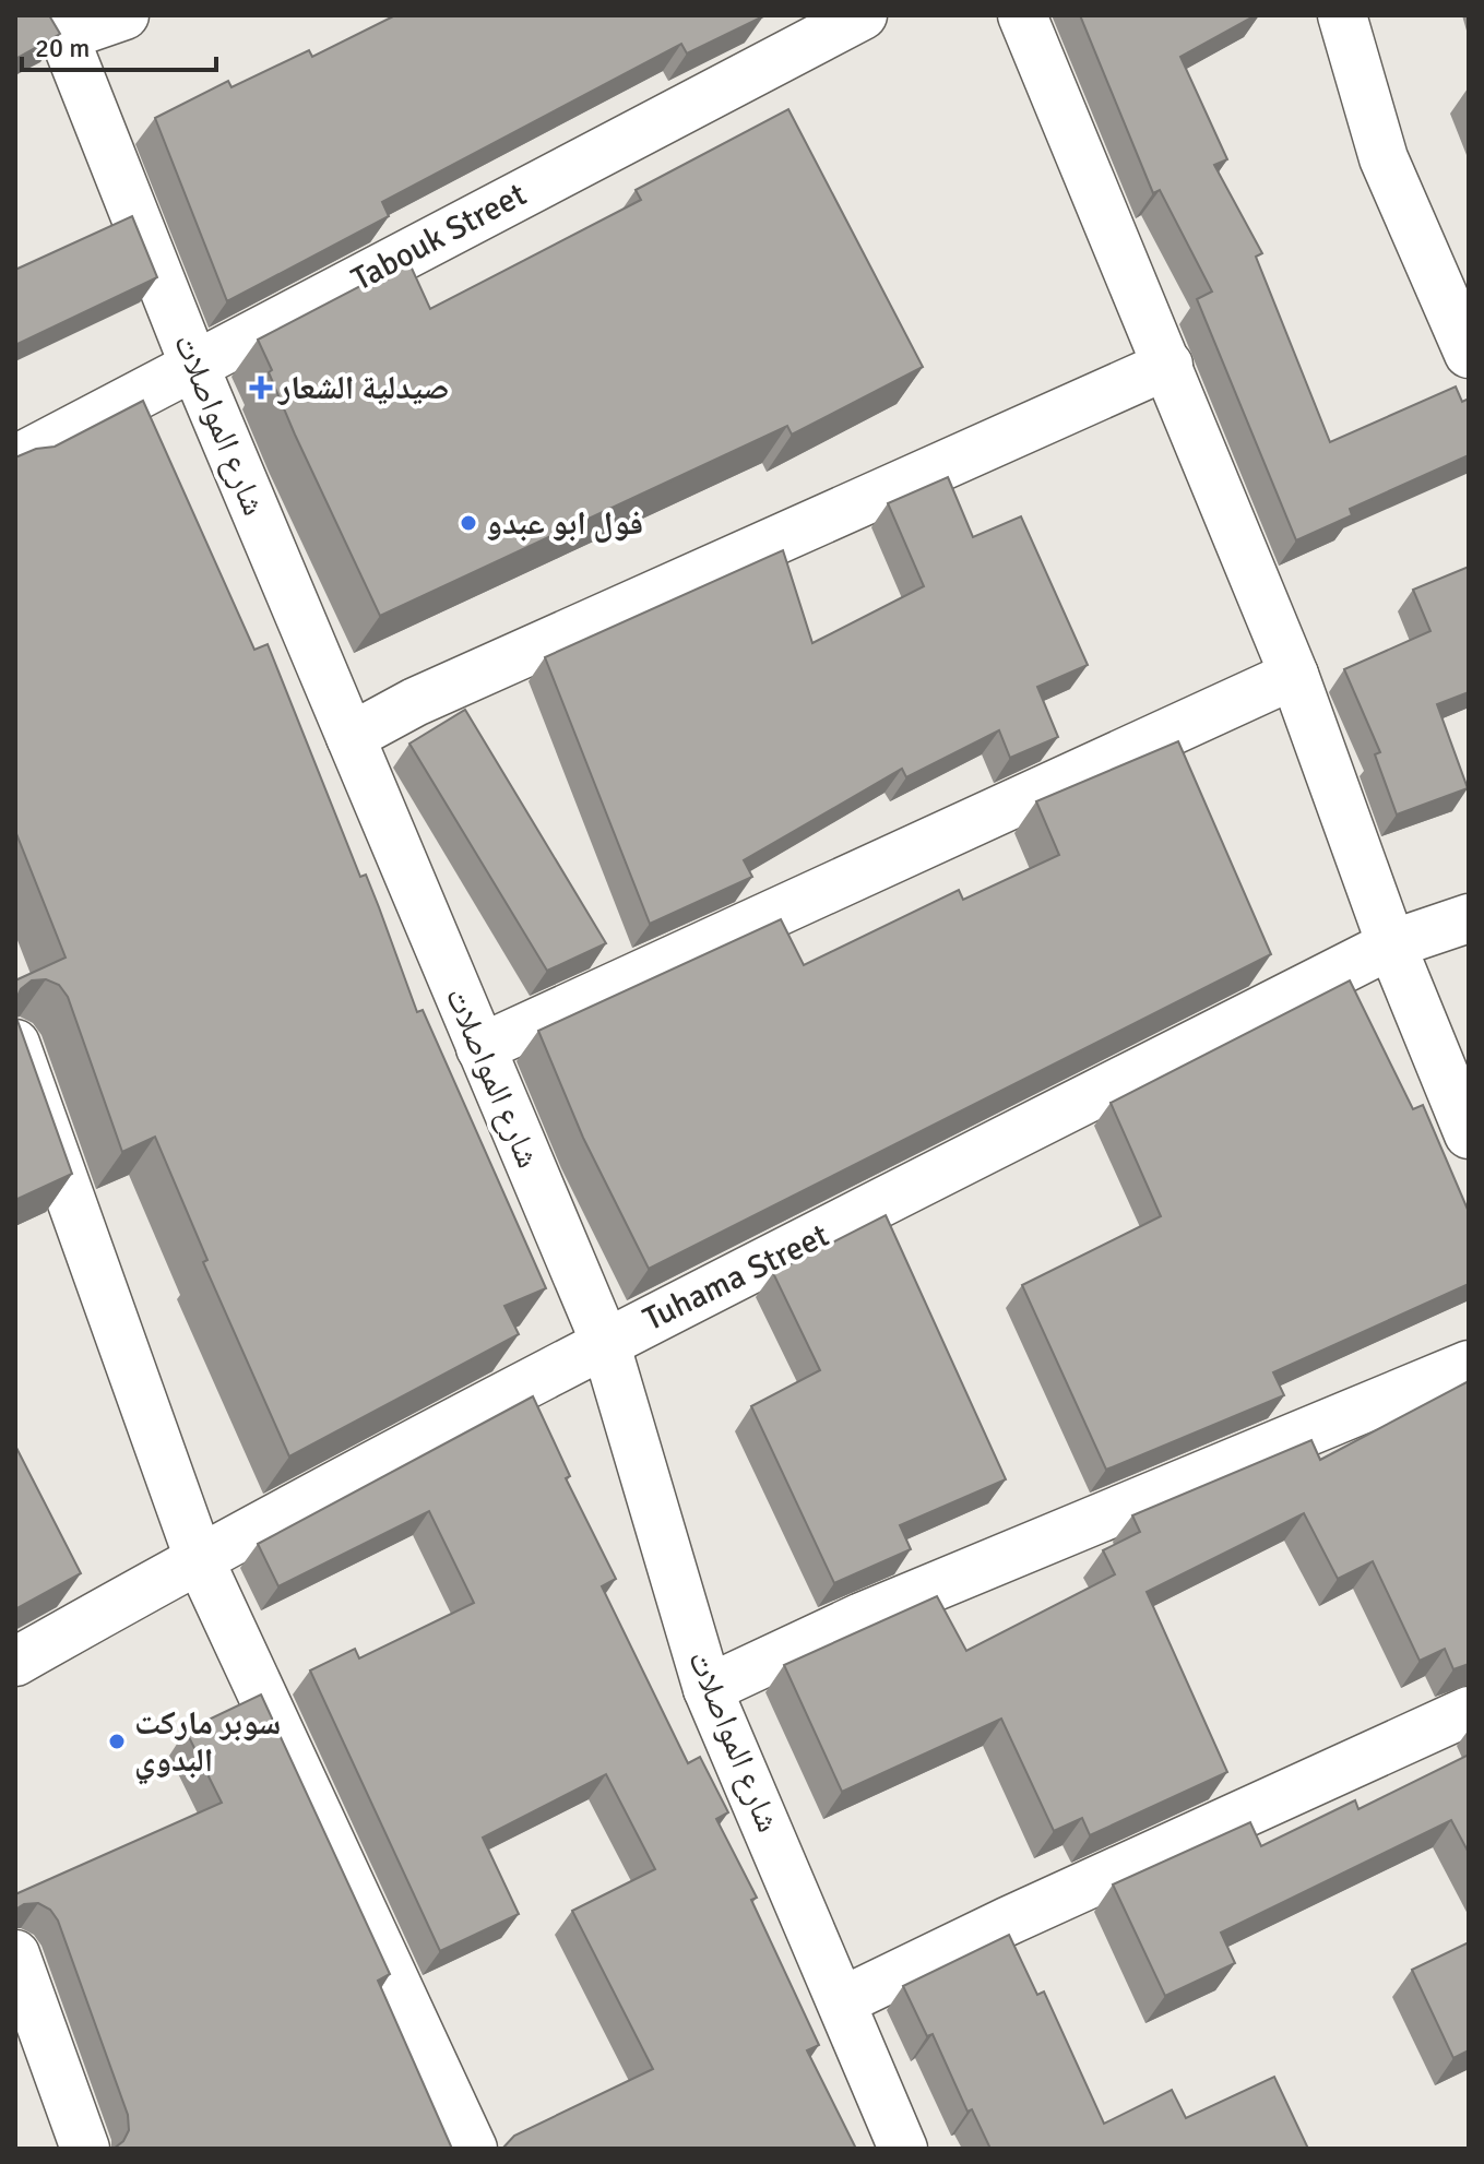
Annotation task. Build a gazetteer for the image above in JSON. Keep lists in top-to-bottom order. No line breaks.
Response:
{"streets":{"street":["Tabouk Street","شارع المواصلات","Tuhama Street"]},"crossings":[["Tabouk Street","شارع المواصلات"],["شارع المواصلات","Tuhama Street"]],"places":{"health":["صيدلية الشعار"],"other":["فول ابو عبدو","سوبر ماركت البدوي"]},"scale_bar":"20 m"}
